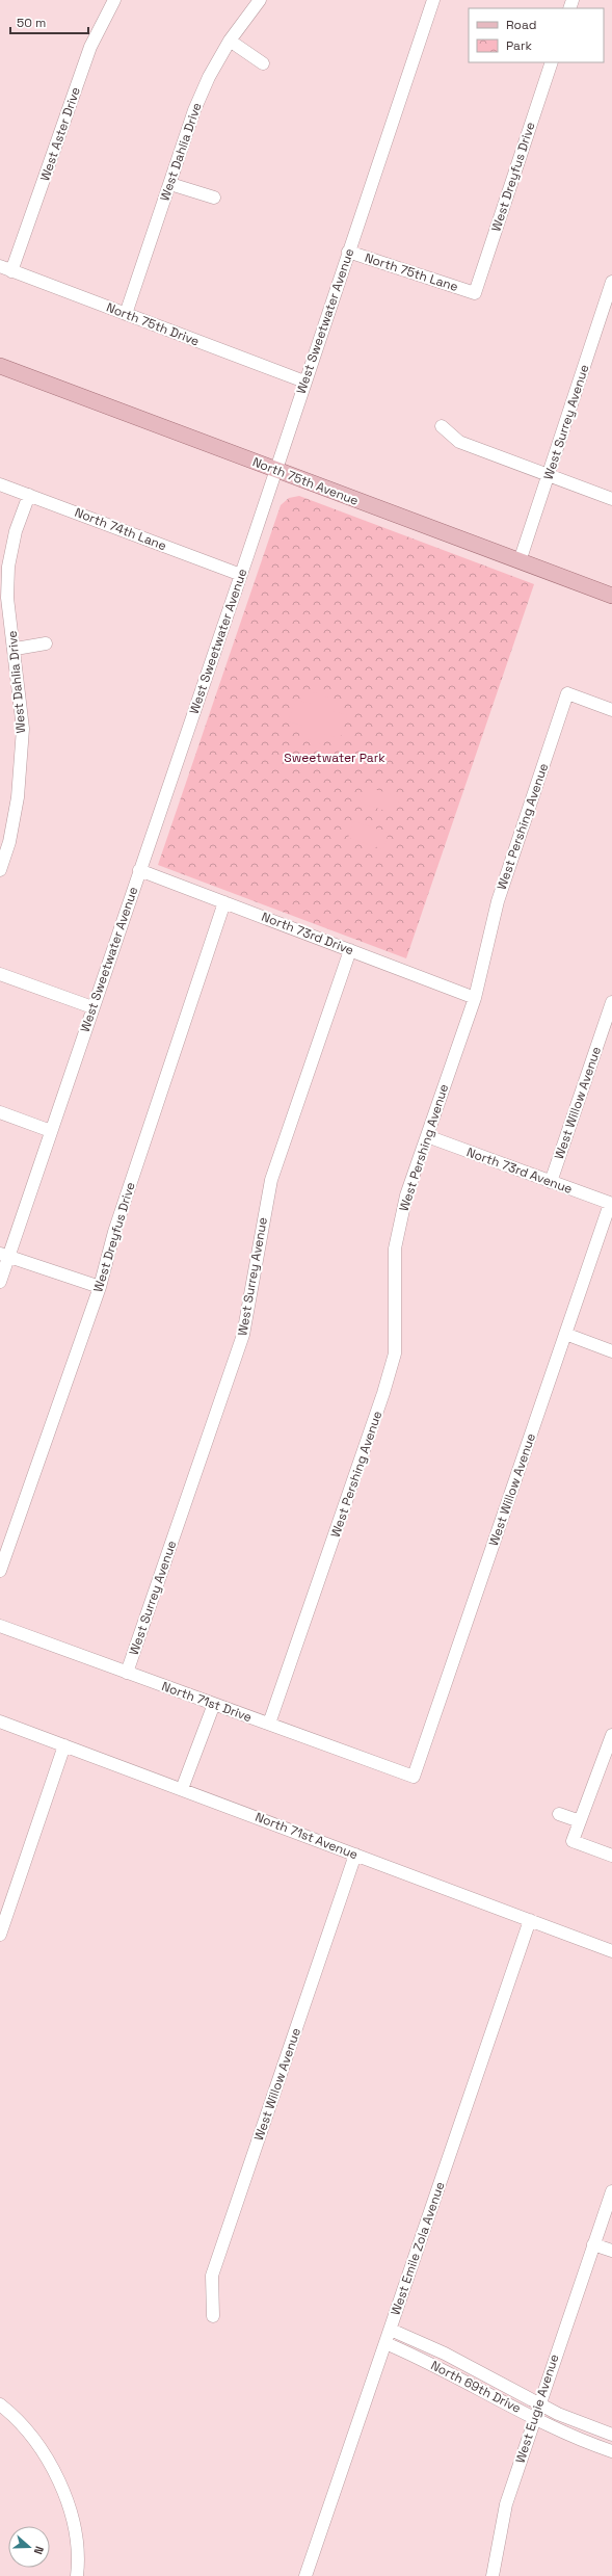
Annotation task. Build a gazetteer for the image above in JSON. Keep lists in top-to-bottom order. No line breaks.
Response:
{"streets":{"main road":["North 75th Avenue"],"street":["West Aster Drive","West Dahlia Drive","West Dreyfus Drive","North 75th Lane","West Sweetwater Avenue","North 75th Drive","West Surrey Avenue","North 74th Lane","West Pershing Avenue","North 73rd Drive","West Willow Avenue","North 73rd Avenue","North 71st Drive","North 71st Avenue","West Emile Zola Avenue","North 69th Drive","West Eugie Avenue"]},"crossings":[["West Aster Drive","North 75th Drive"],["West Dahlia Drive","North 75th Drive"],["West Dahlia Drive","North 74th Lane"],["West Dreyfus Drive","North 75th Lane"],["West Dreyfus Drive","North 73rd Drive"],["North 75th Lane","West Sweetwater Avenue"],["West Sweetwater Avenue","North 75th Drive"],["West Sweetwater Avenue","North 75th Avenue"],["West Sweetwater Avenue","North 74th Lane"],["West Sweetwater Avenue","North 73rd Drive"],["West Surrey Avenue","North 75th Avenue"],["West Surrey Avenue","North 73rd Drive"],["West Surrey Avenue","North 71st Drive"],["West Pershing Avenue","North 73rd Drive"],["West Pershing Avenue","North 73rd Avenue"],["West Pershing Avenue","North 71st Drive"],["West Willow Avenue","North 73rd Avenue"],["West Willow Avenue","North 71st Drive"],["West Willow Avenue","North 71st Avenue"],["North 71st Avenue","West Emile Zola Avenue"],["West Emile Zola Avenue","North 69th Drive"],["North 69th Drive","West Eugie Avenue"]],"parks":["Sweetwater Park"],"legend":["Road","Park"],"scale_bar":"50 m","north":"right"}
